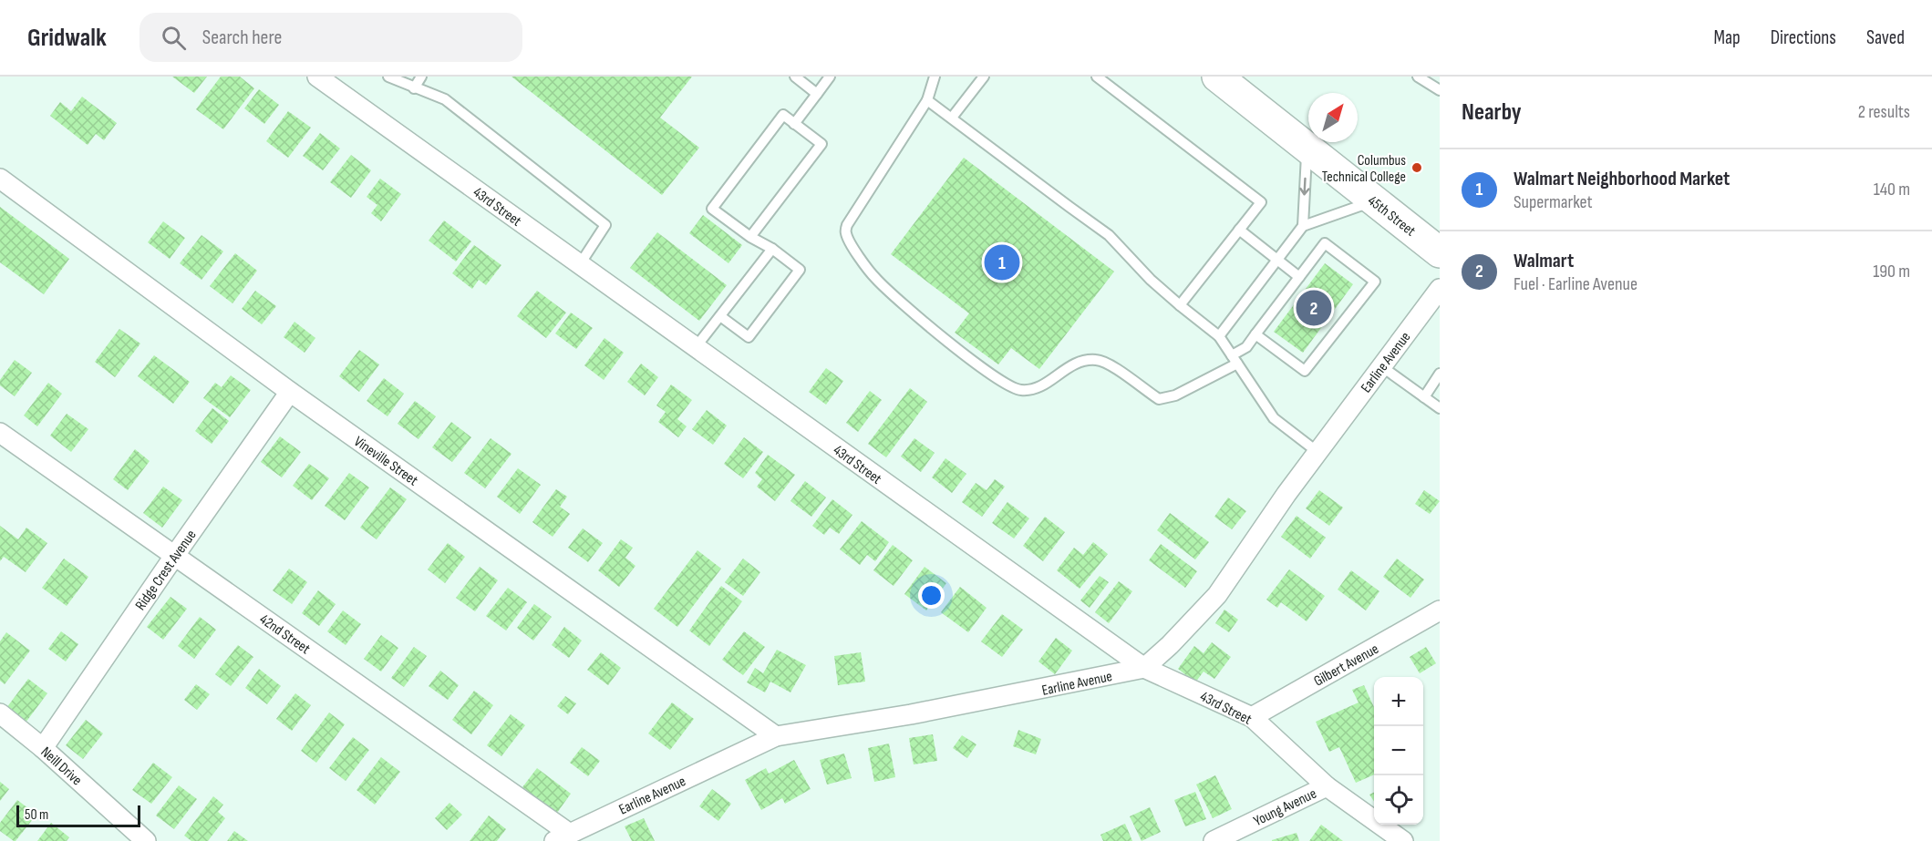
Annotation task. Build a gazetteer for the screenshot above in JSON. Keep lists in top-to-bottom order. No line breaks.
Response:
{"streets":{"main road":["45th Street"],"street":["43rd Street","Earline Avenue","Vineville Street","Ridge Crest Avenue","42nd Street","Gilbert Avenue","Neill Drive","Young Avenue"]},"crossings":[["43rd Street","Earline Avenue"],["43rd Street","Gilbert Avenue"],["43rd Street","Young Avenue"],["Earline Avenue","Vineville Street"],["Earline Avenue","42nd Street"],["Vineville Street","Ridge Crest Avenue"],["Ridge Crest Avenue","42nd Street"],["Ridge Crest Avenue","Neill Drive"]],"places":["Columbus Technical College"],"scale_bar":"50 m","north":"top right","page":{"header":"Gridwalk","search":"Search here","nav":["Map","Directions","Saved"],"heading":["Nearby","2 results"],"list":[{"mark":"1","name":"Walmart Neighborhood Market","note":"Supermarket","value":"140 m"},{"mark":"2","name":"Walmart","note":"Fuel · Earline Avenue","value":"190 m"}],"pins":["1","2"],"map_buttons":["+","−"],"scale":"50 m"}}
